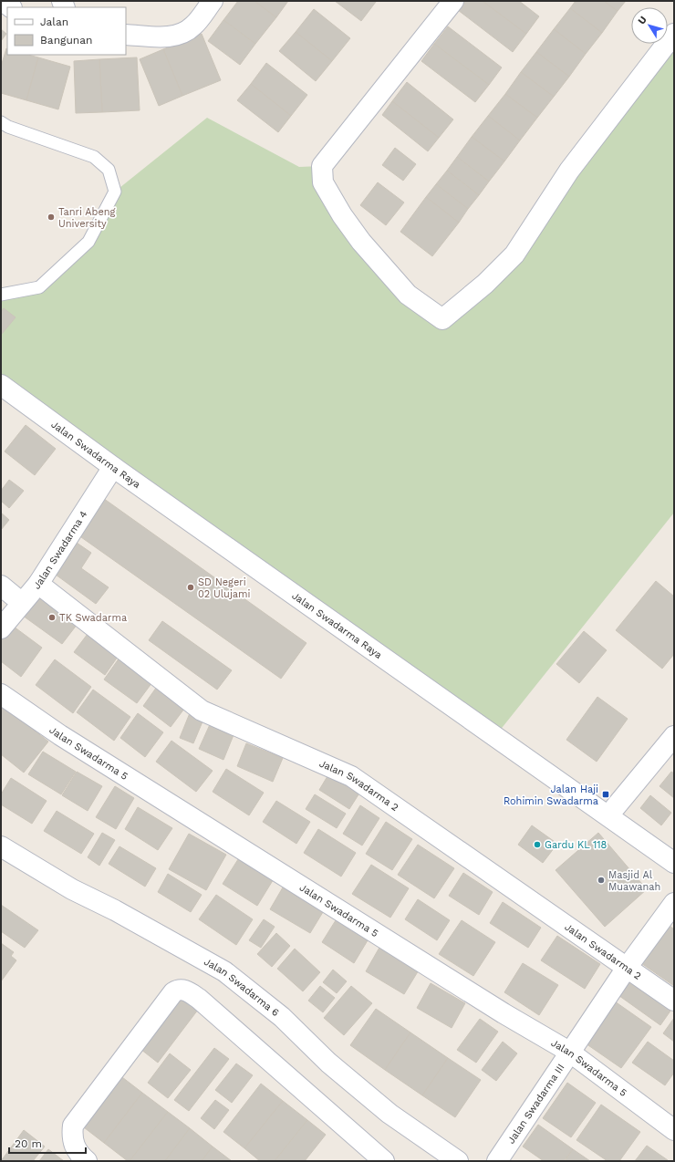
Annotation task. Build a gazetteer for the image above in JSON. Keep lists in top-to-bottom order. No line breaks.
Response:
{"streets":{"street":["Jalan Swadarma Raya","Jalan Swadarma 4","Jalan Swadarma 5","Jalan Swadarma 2","Jalan Swadarma 6","Jalan Swadarma III"]},"crossings":[["Jalan Swadarma Raya","Jalan Swadarma 4"],["Jalan Swadarma 4","Jalan Swadarma 2"],["Jalan Swadarma 5","Jalan Swadarma III"],["Jalan Swadarma 2","Jalan Swadarma III"]],"places":{"other":["Tanri Abeng University","SD Negeri 02 Ulujami","TK Swadarma","Gardu KL 118","Masjid Al Muawanah"],"transit":["Jalan Haji Rohimin Swadarma"]},"legend":["Jalan","Bangunan"],"scale_bar":"20 m","north":"top left"}
